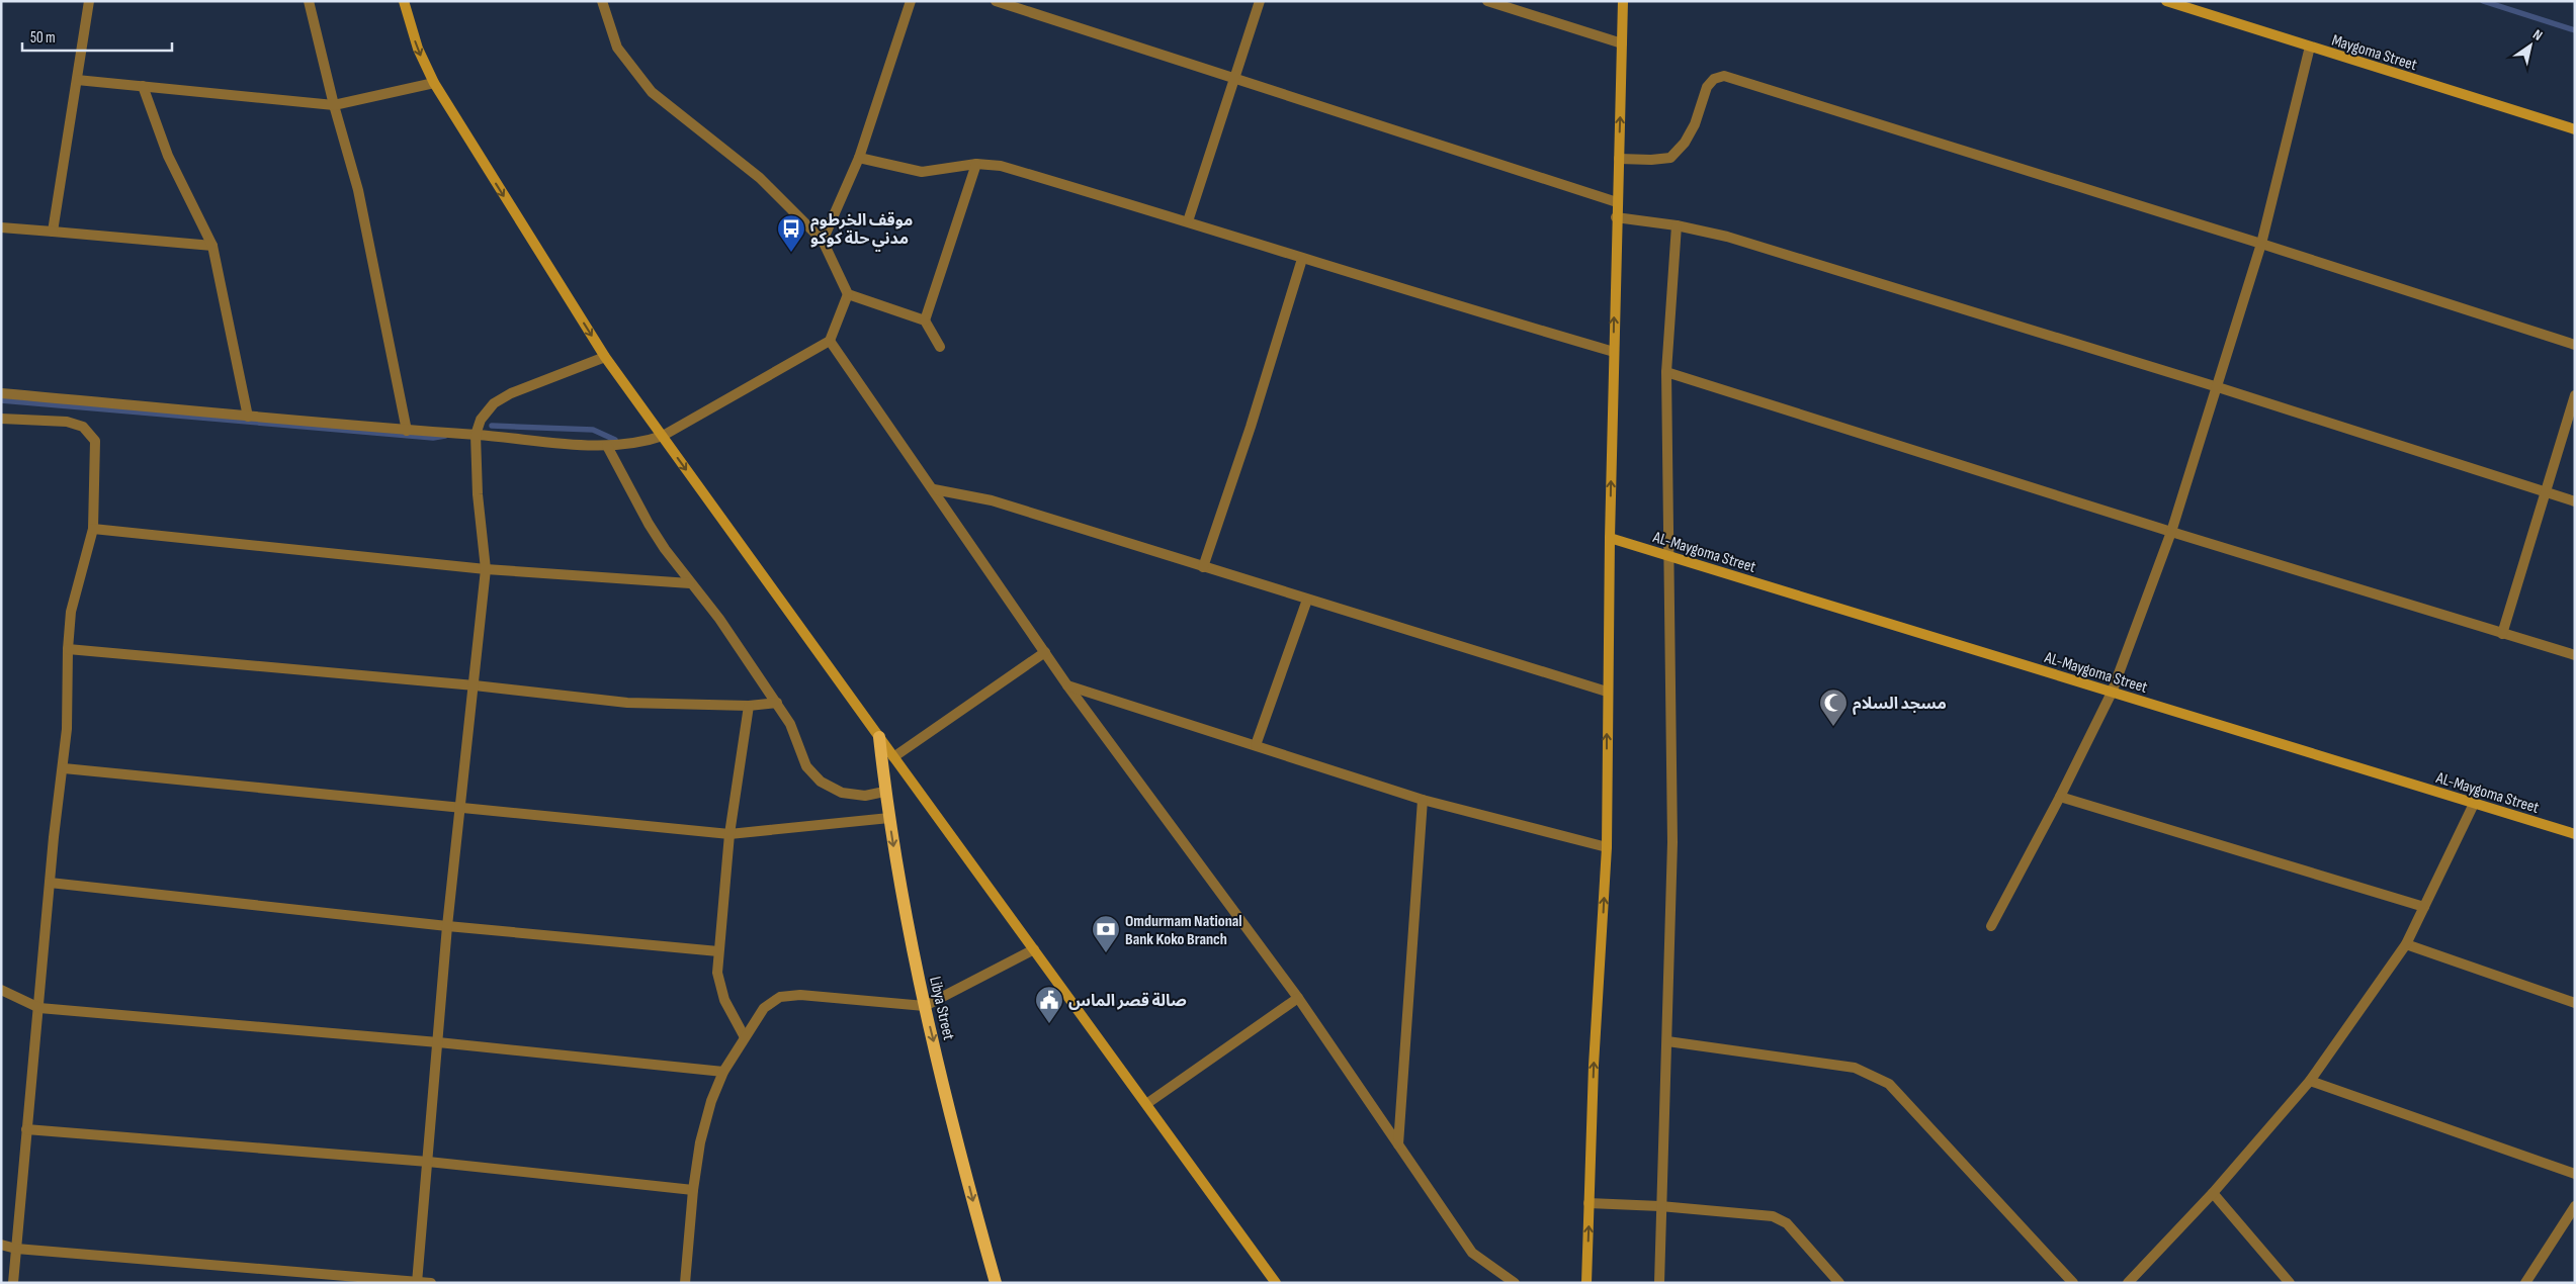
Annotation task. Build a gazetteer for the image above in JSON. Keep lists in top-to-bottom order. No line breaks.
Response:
{"streets":{"main road":["Maygoma Street","AL-Maygoma Street","Libya Street"]},"places":{"bus stop":["موقف الخرطوم مدني حلة كوكو"],"mosque":["مسجد السلام"],"bank":["Omdurmam National Bank Koko Branch"],"public building":["صالة قصر الماس"]},"scale_bar":"50 m","north":"top right"}
